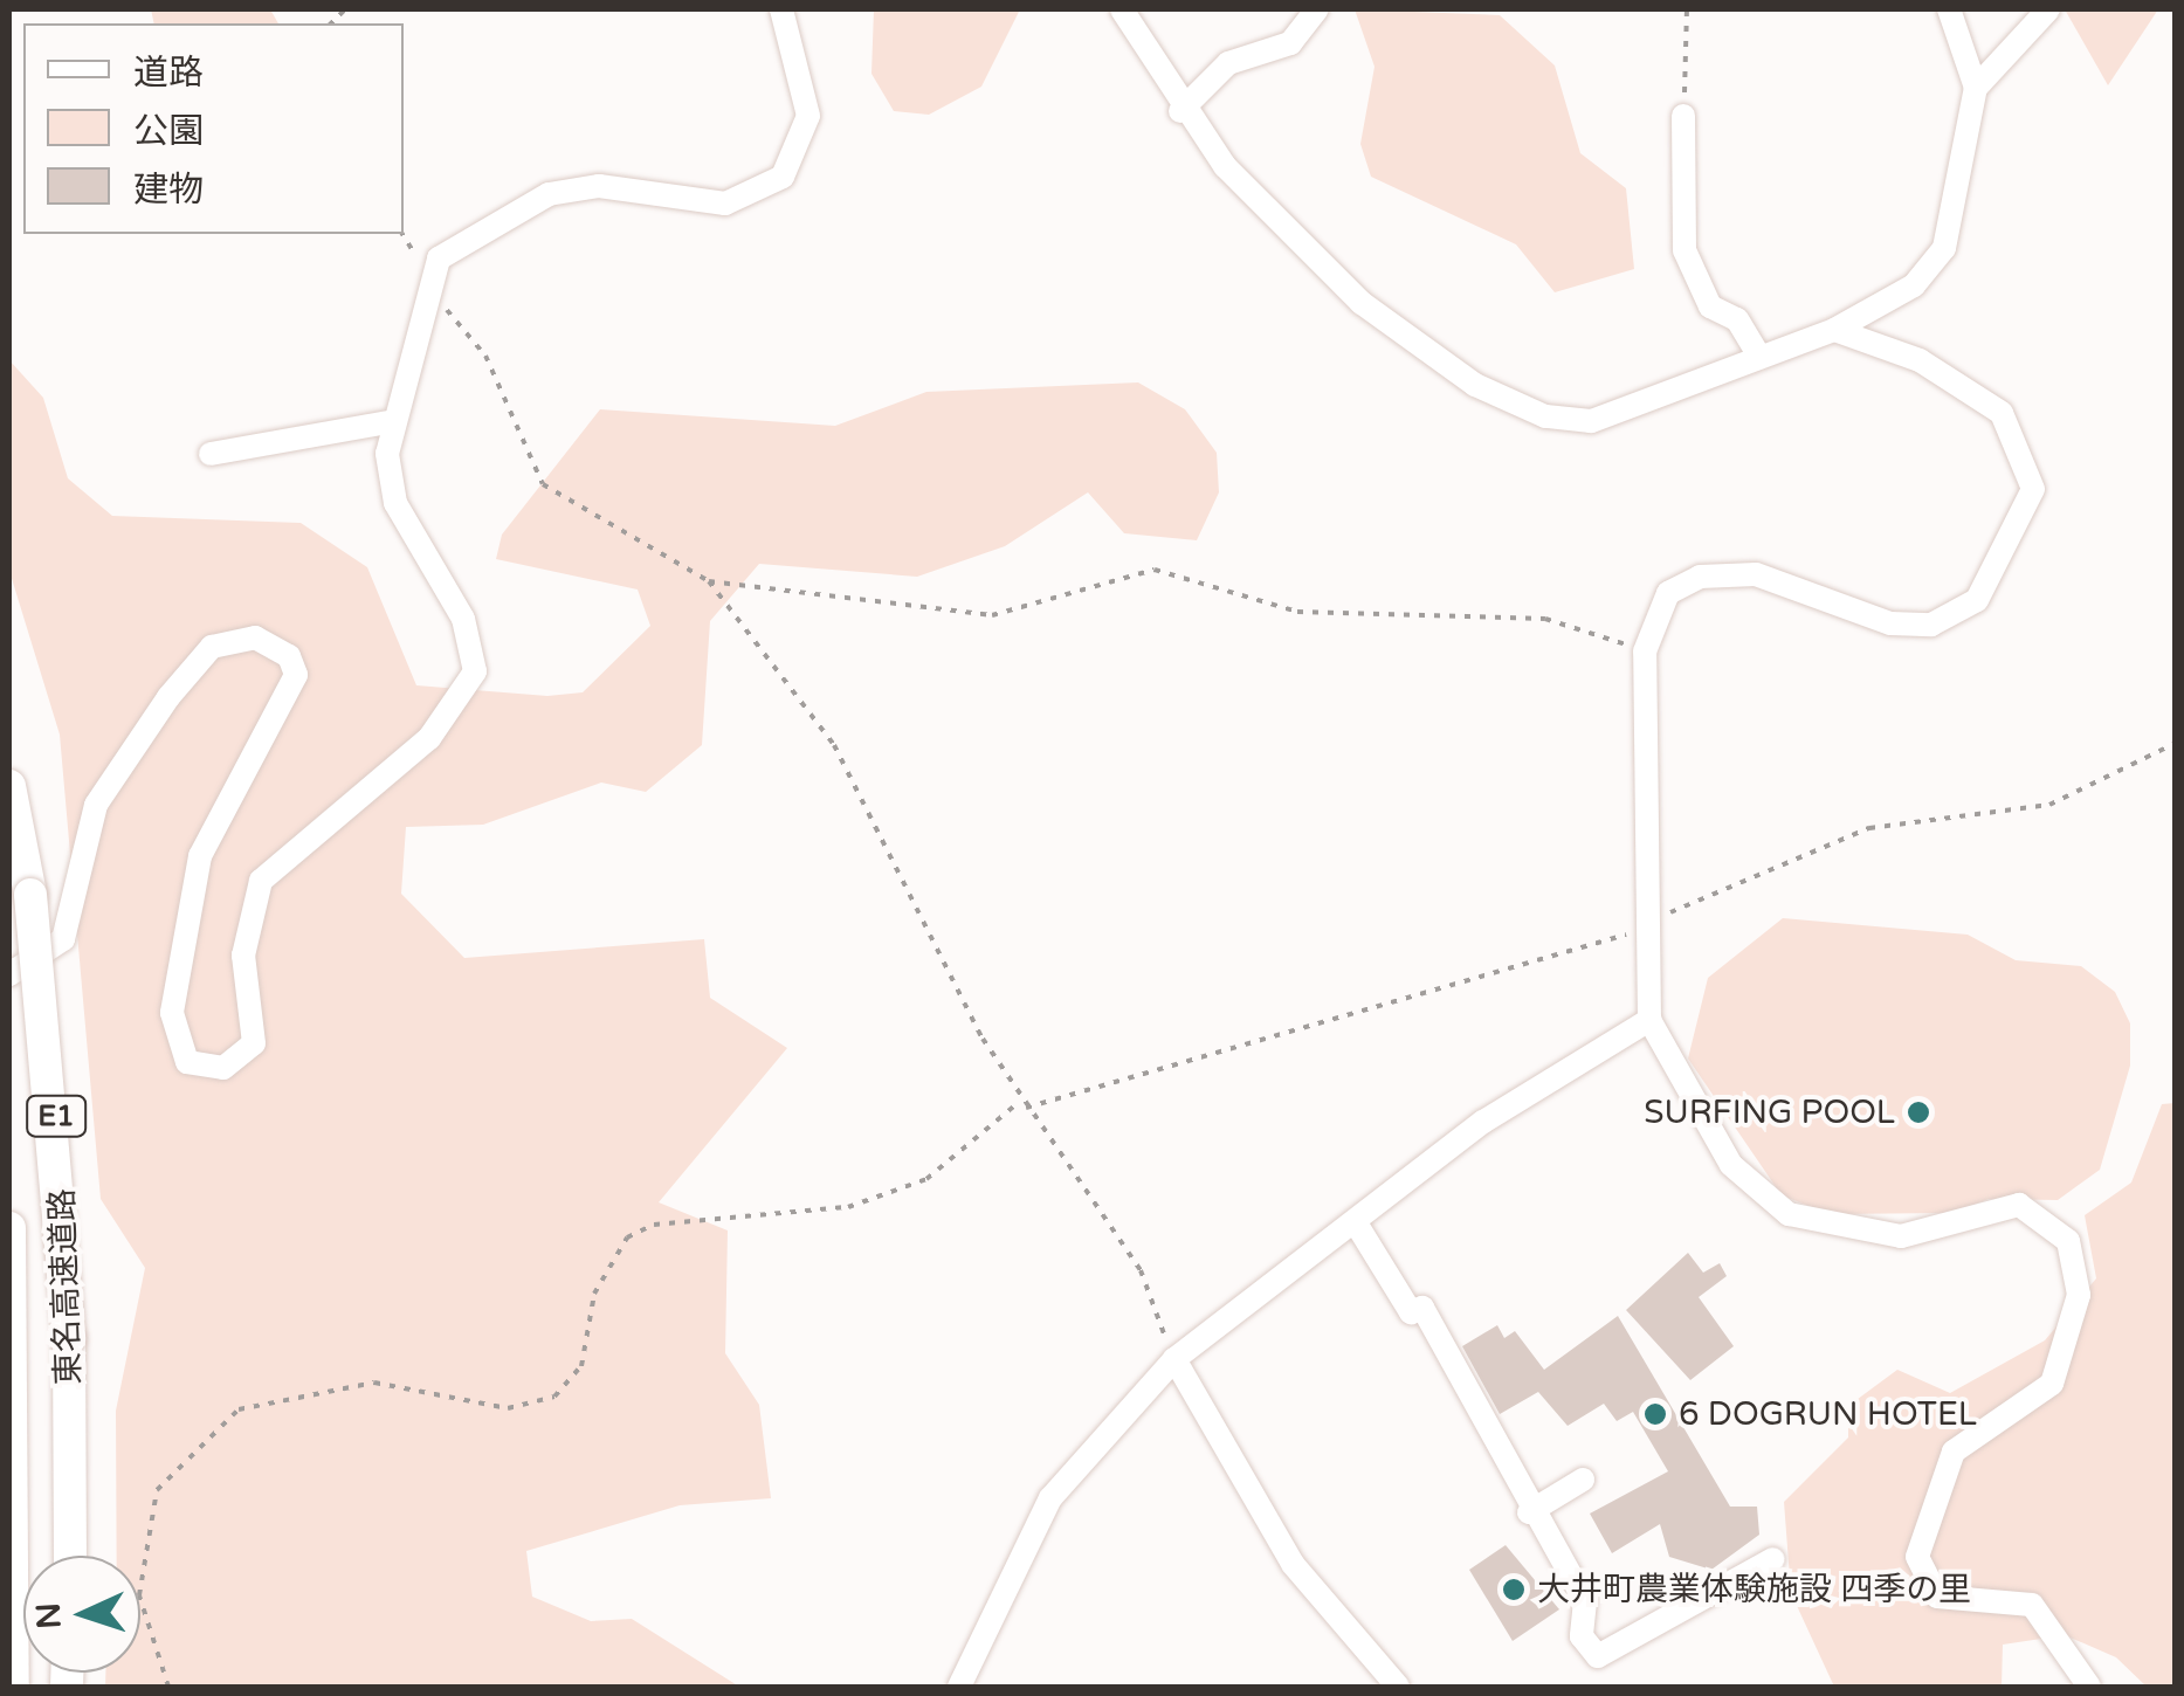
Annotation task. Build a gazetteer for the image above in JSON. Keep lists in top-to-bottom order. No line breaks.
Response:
{"streets":{"highway":["E1","東名高速道路"]},"places":["SURFING POOL","6 DOGRUN HOTEL","大井町農業体験施設 四季の里"],"legend":["道路","公園","建物"],"north":"left"}
